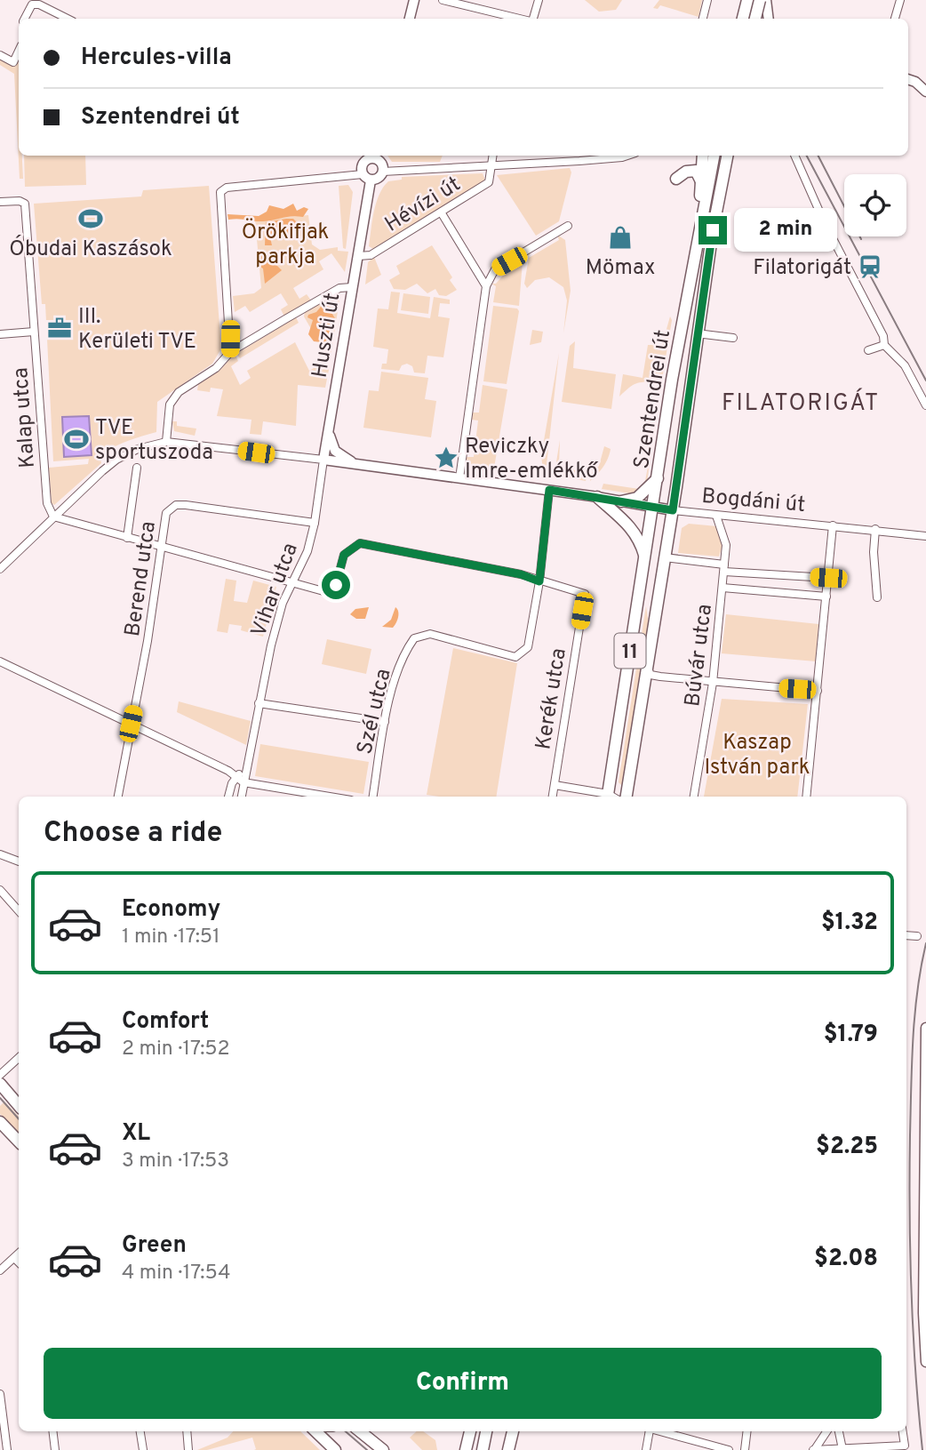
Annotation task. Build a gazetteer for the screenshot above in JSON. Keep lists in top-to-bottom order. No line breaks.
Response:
{"streets":{"main road":["Szentendrei út","11"],"street":["Hévízi út","Huszti út","Kalap utca","Bogdáni út","Berend utca","Vihar utca","Búvár utca","Kerék utca","Szél utca"]},"crossings":[["Hévízi út","Huszti út"],["Huszti út","Bogdáni út"],["Huszti út","Vihar utca"],["Szentendrei út","Bogdáni út"],["Bogdáni út","Vihar utca"],["Bogdáni út","Búvár utca"],["Berend utca","Vihar utca"],["Kerék utca","Szél utca"]],"districts":["FILATORIGÁT"],"parks":["Örökifjak parkja","Kaszap István park"],"places":{"sports":["Óbudai Kaszások","TVE sportuszoda"],"shop":["Mömax"],"station":["Filatorigát"],"office":["III. Kerületi TVE"],"place":["Reviczky Imre-emlékkő"]},"page":{"banner":["Hercules-villa","Szentendrei út"],"bubble":"2 min","heading":"Choose a ride","list":[{"name":"Economy","note":"1 min · 17:51","value":"$1.32"},{"name":"Comfort","note":"2 min · 17:52","value":"$1.79"},{"name":"XL","note":"3 min · 17:53","value":"$2.25"},{"name":"Green","note":"4 min · 17:54","value":"$2.08"}],"buttons":"Confirm"}}
